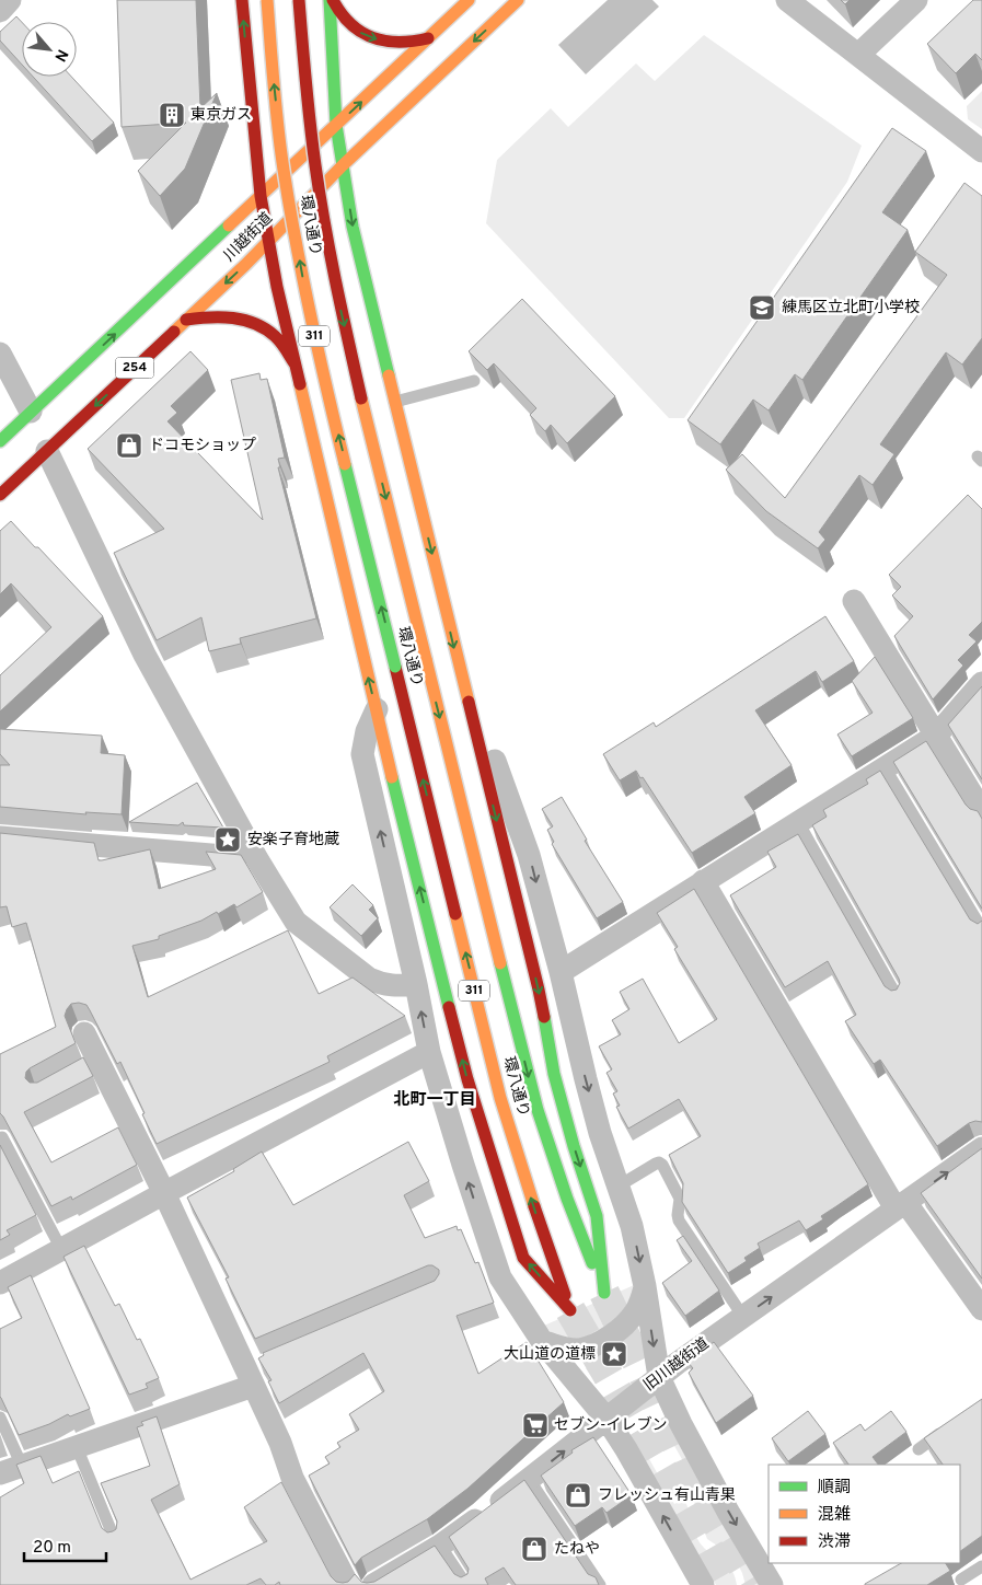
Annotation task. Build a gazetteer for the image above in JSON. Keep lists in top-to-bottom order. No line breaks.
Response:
{"streets":{"main road":["環八通り","川越街道","311","254"],"street":["旧川越街道"]},"one_way":["旧川越街道"],"districts":["北町一丁目"],"places":{"building":["東京ガス"],"school or university":["練馬区立北町小学校"],"shop":["ドコモショップ","フレッシュ有山青果","たねや"],"place":["安楽子育地蔵","大山道の道標"],"supermarket":["セブン-イレブン"]},"legend":["順調","混雑","渋滞"],"scale_bar":"20 m","north":"bottom right"}
